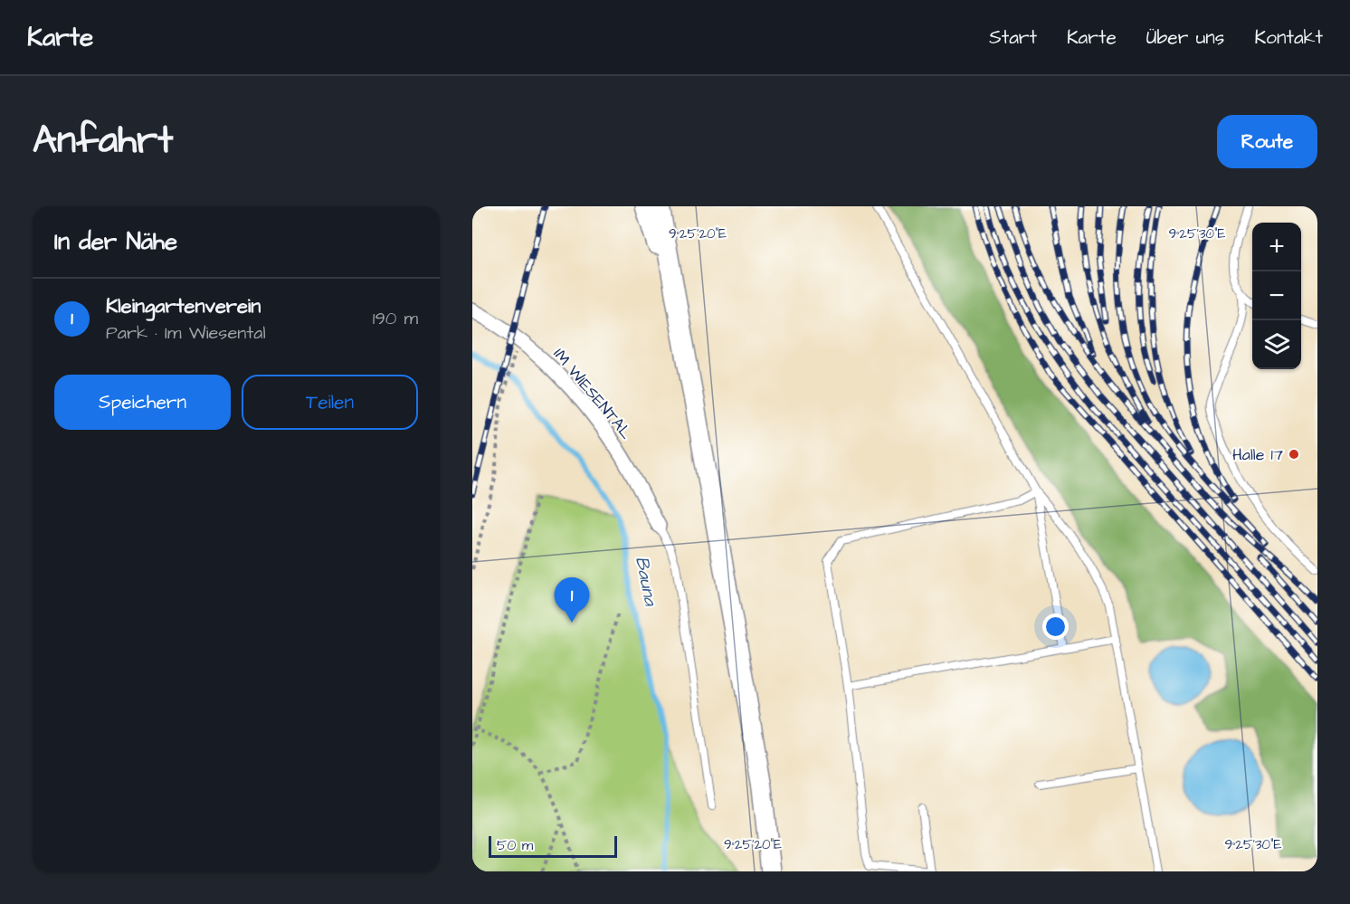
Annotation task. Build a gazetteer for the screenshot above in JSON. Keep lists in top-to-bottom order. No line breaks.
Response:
{"streets":{"street":["IM WIESENTAL"]},"water":["Bauna"],"places":["Halle 17"],"scale_bar":"50 m","page":{"header":"Karte","nav":["Start","Karte","Über uns","Kontakt"],"title":"Anfahrt","buttons":["Route",["Speichern","Teilen"]],"heading":"In der Nähe","map_buttons":["+","−"],"list":[{"mark":"1","name":"Kleingartenverein","note":"Park · Im Wiesental","value":"190 m"}],"pins":"1","scale":"50 m"},"coordinates":["9°25'20\"E","9°25'30\"E"]}
